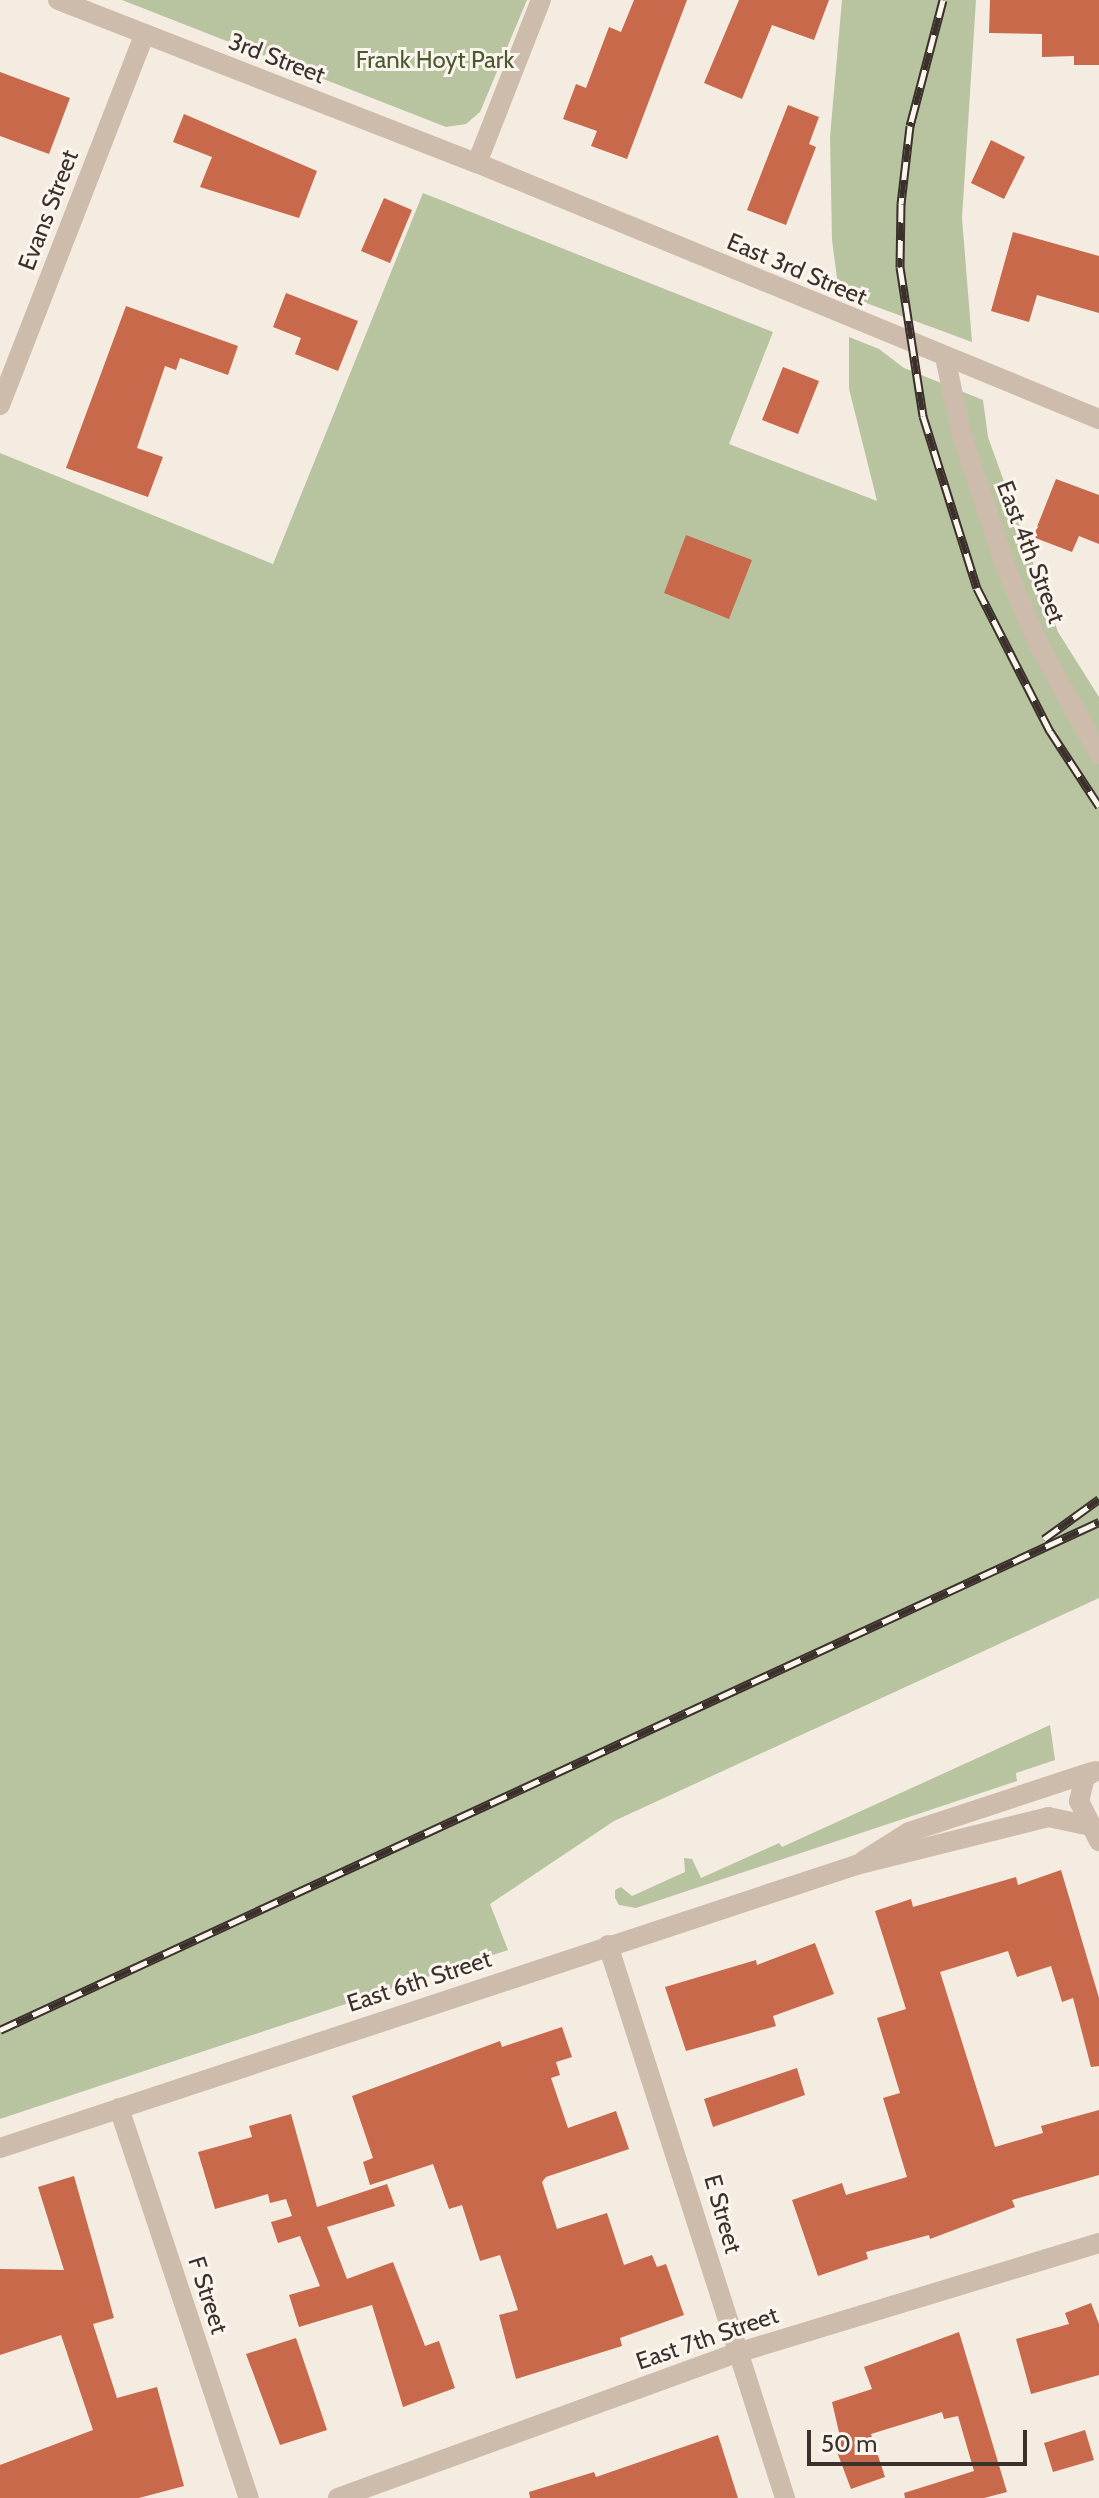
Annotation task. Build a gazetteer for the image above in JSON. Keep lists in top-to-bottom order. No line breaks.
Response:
{"streets":{"street":["3rd Street","Evans Street","East 3rd Street","East 4th Street","East 6th Street","E Street","F Street","East 7th Street"]},"crossings":[["3rd Street","Evans Street"],["3rd Street","East 3rd Street"],["East 3rd Street","East 4th Street"],["East 6th Street","E Street"],["East 6th Street","F Street"],["E Street","East 7th Street"]],"parks":["Frank Hoyt Park"],"scale_bar":"50 m"}
